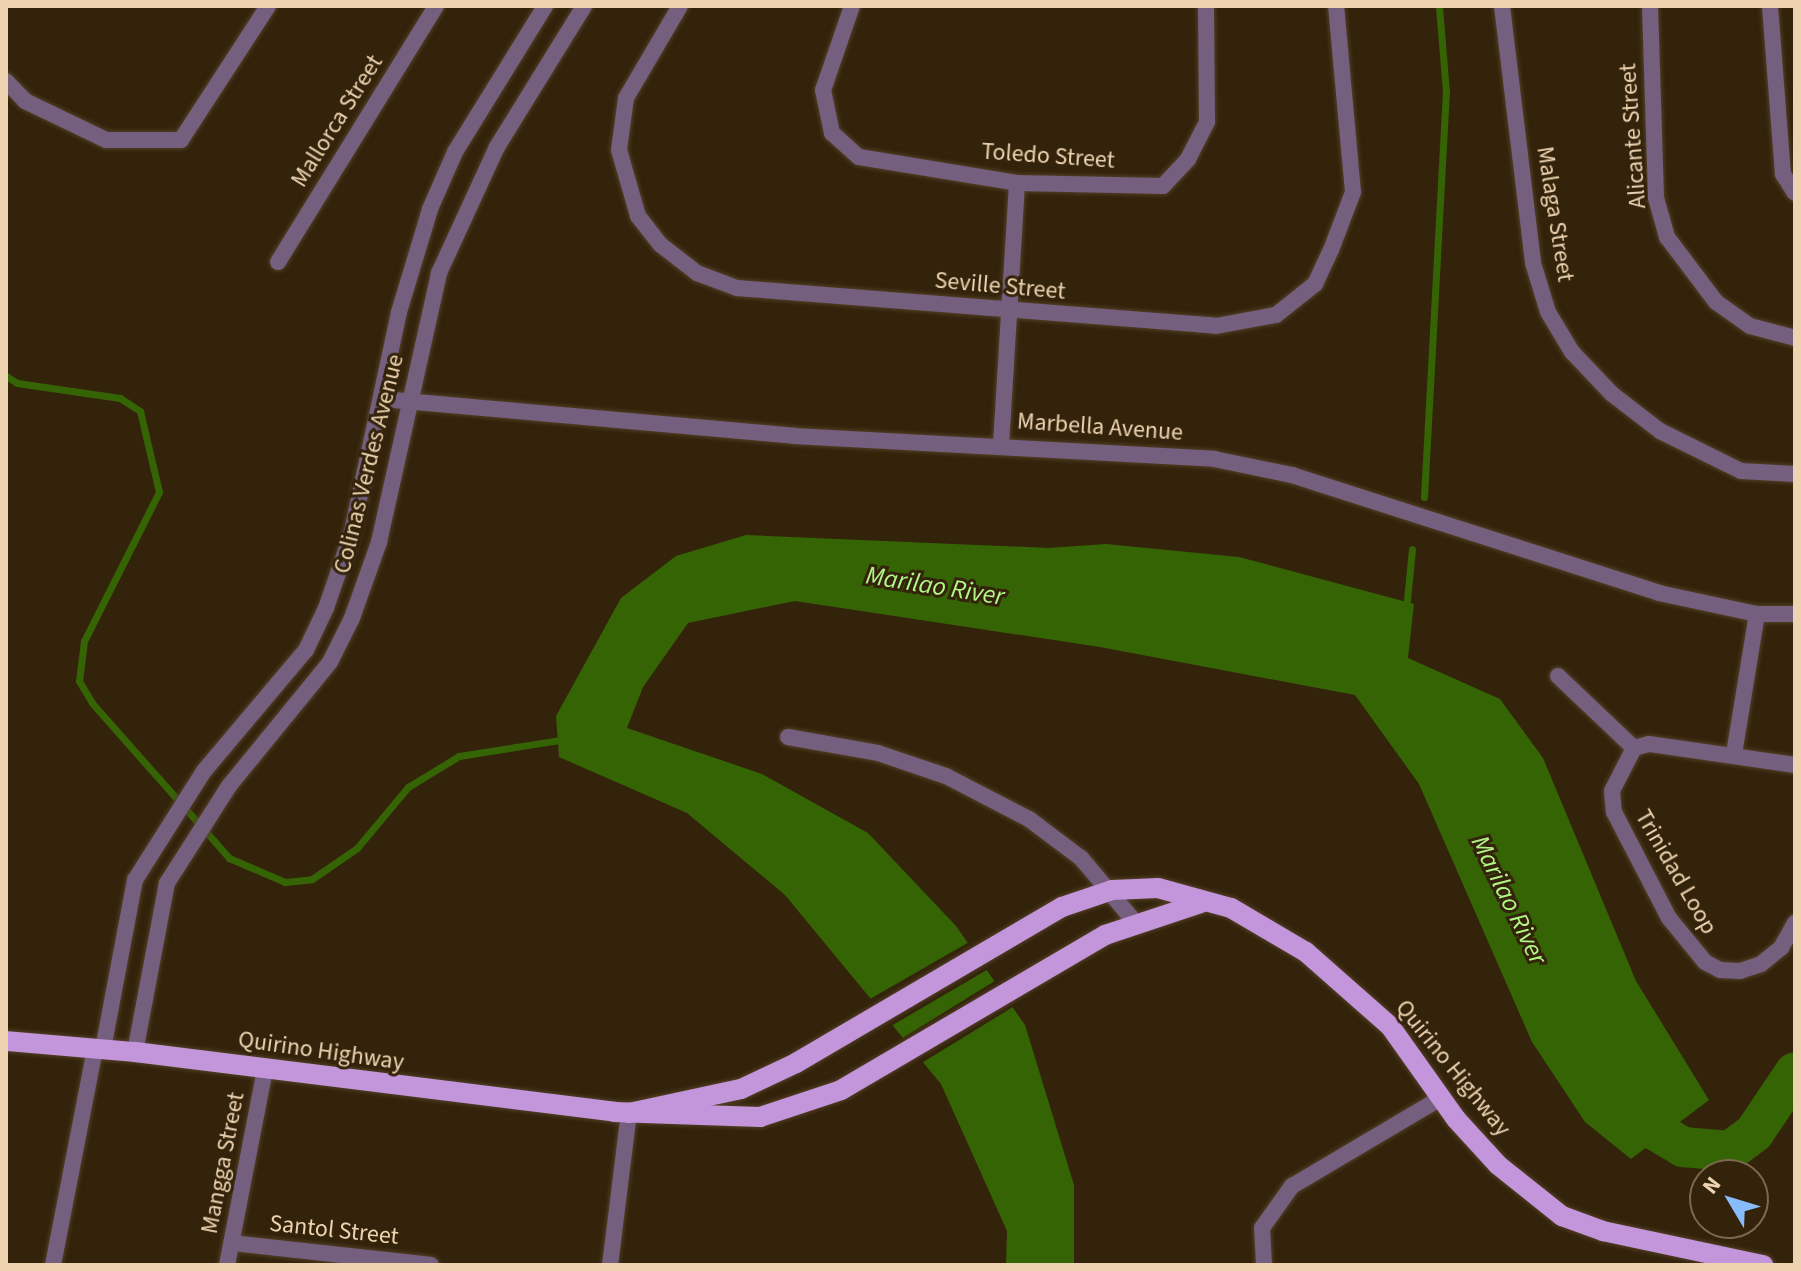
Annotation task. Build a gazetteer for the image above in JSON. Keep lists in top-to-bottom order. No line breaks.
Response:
{"streets":{"main road":["Quirino Highway"],"street":["Mallorca Street","Alicante Street","Toledo Street","Malaga Street","Seville Street","Marbella Avenue","Colinas Verdes Avenue","Trinidad Loop","Mangga Street","Santol Street"]},"crossings":[["Marbella Avenue","Colinas Verdes Avenue"],["Colinas Verdes Avenue","Quirino Highway"],["Quirino Highway","Mangga Street"],["Mangga Street","Santol Street"]],"water":["Marilao River"],"north":"top left"}
